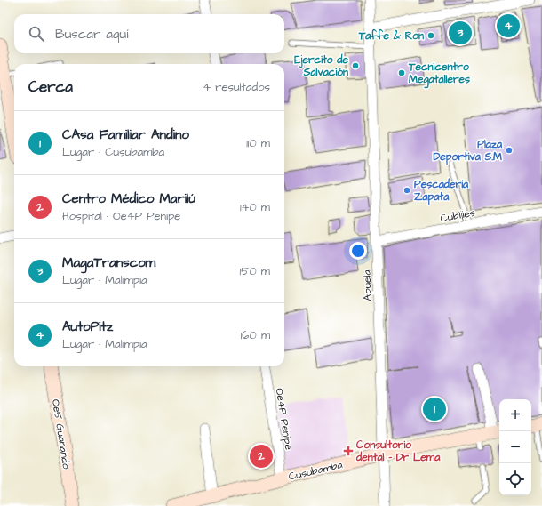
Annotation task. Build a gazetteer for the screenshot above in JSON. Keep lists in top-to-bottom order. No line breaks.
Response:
{"streets":{"street":["Cubijies","Apuela","Oe4P Penipe","Oe5 Guanando","Cusubamba"]},"crossings":[["Cubijies","Apuela"],["Apuela","Cusubamba"],["Oe4P Penipe","Cusubamba"]],"places":{"other":["Taffe & Ron","Ejercito de Salvación","Tecnicentro Megatalleres","Plaza Deportiva S.M","Pescadería Zapata"],"health":["Consultorio dental - Dr Lema"]},"page":{"pins":["4","3","1","2"],"search":"Buscar aquí","heading":["Cerca","4 resultados"],"list":[{"mark":"1","name":"CAsa Familiar Andino","note":"Lugar · Cusubamba","value":"110 m"},{"mark":"2","name":"Centro Médico Marilú","note":"Hospital · Oe4P Penipe","value":"140 m"},{"mark":"3","name":"MagaTranscom","note":"Lugar · Malimpia","value":"150 m"},{"mark":"4","name":"AutoPitz","note":"Lugar · Malimpia","value":"160 m"}],"map_buttons":["+","−"]}}
